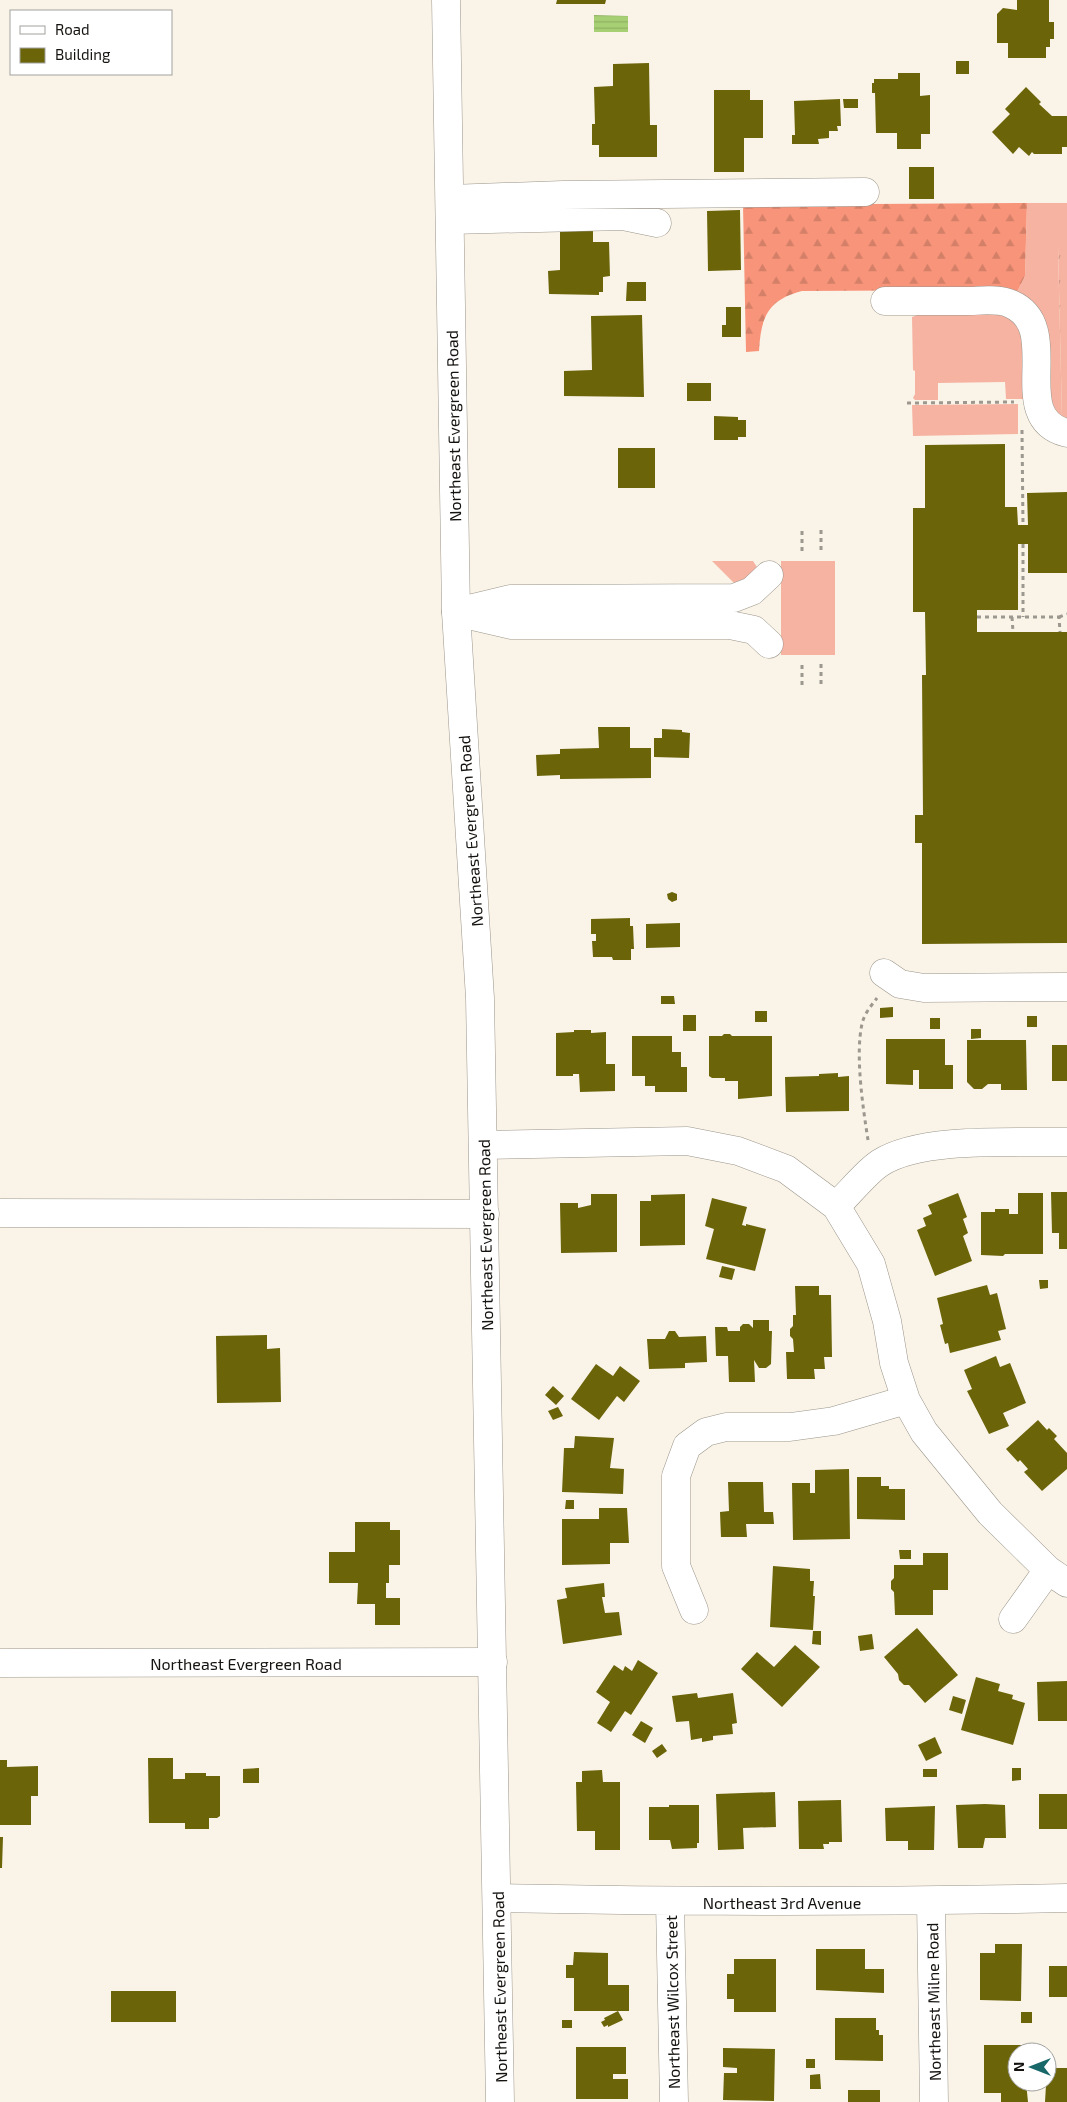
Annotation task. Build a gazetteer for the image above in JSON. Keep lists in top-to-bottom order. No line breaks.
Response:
{"streets":{"street":["Northeast Evergreen Road","Northeast 3rd Avenue","Northeast Wilcox Street","Northeast Milne Road"]},"crossings":[["Northeast Evergreen Road","Northeast 3rd Avenue"],["Northeast 3rd Avenue","Northeast Wilcox Street"],["Northeast 3rd Avenue","Northeast Milne Road"]],"legend":["Road","Building"],"north":"left"}
